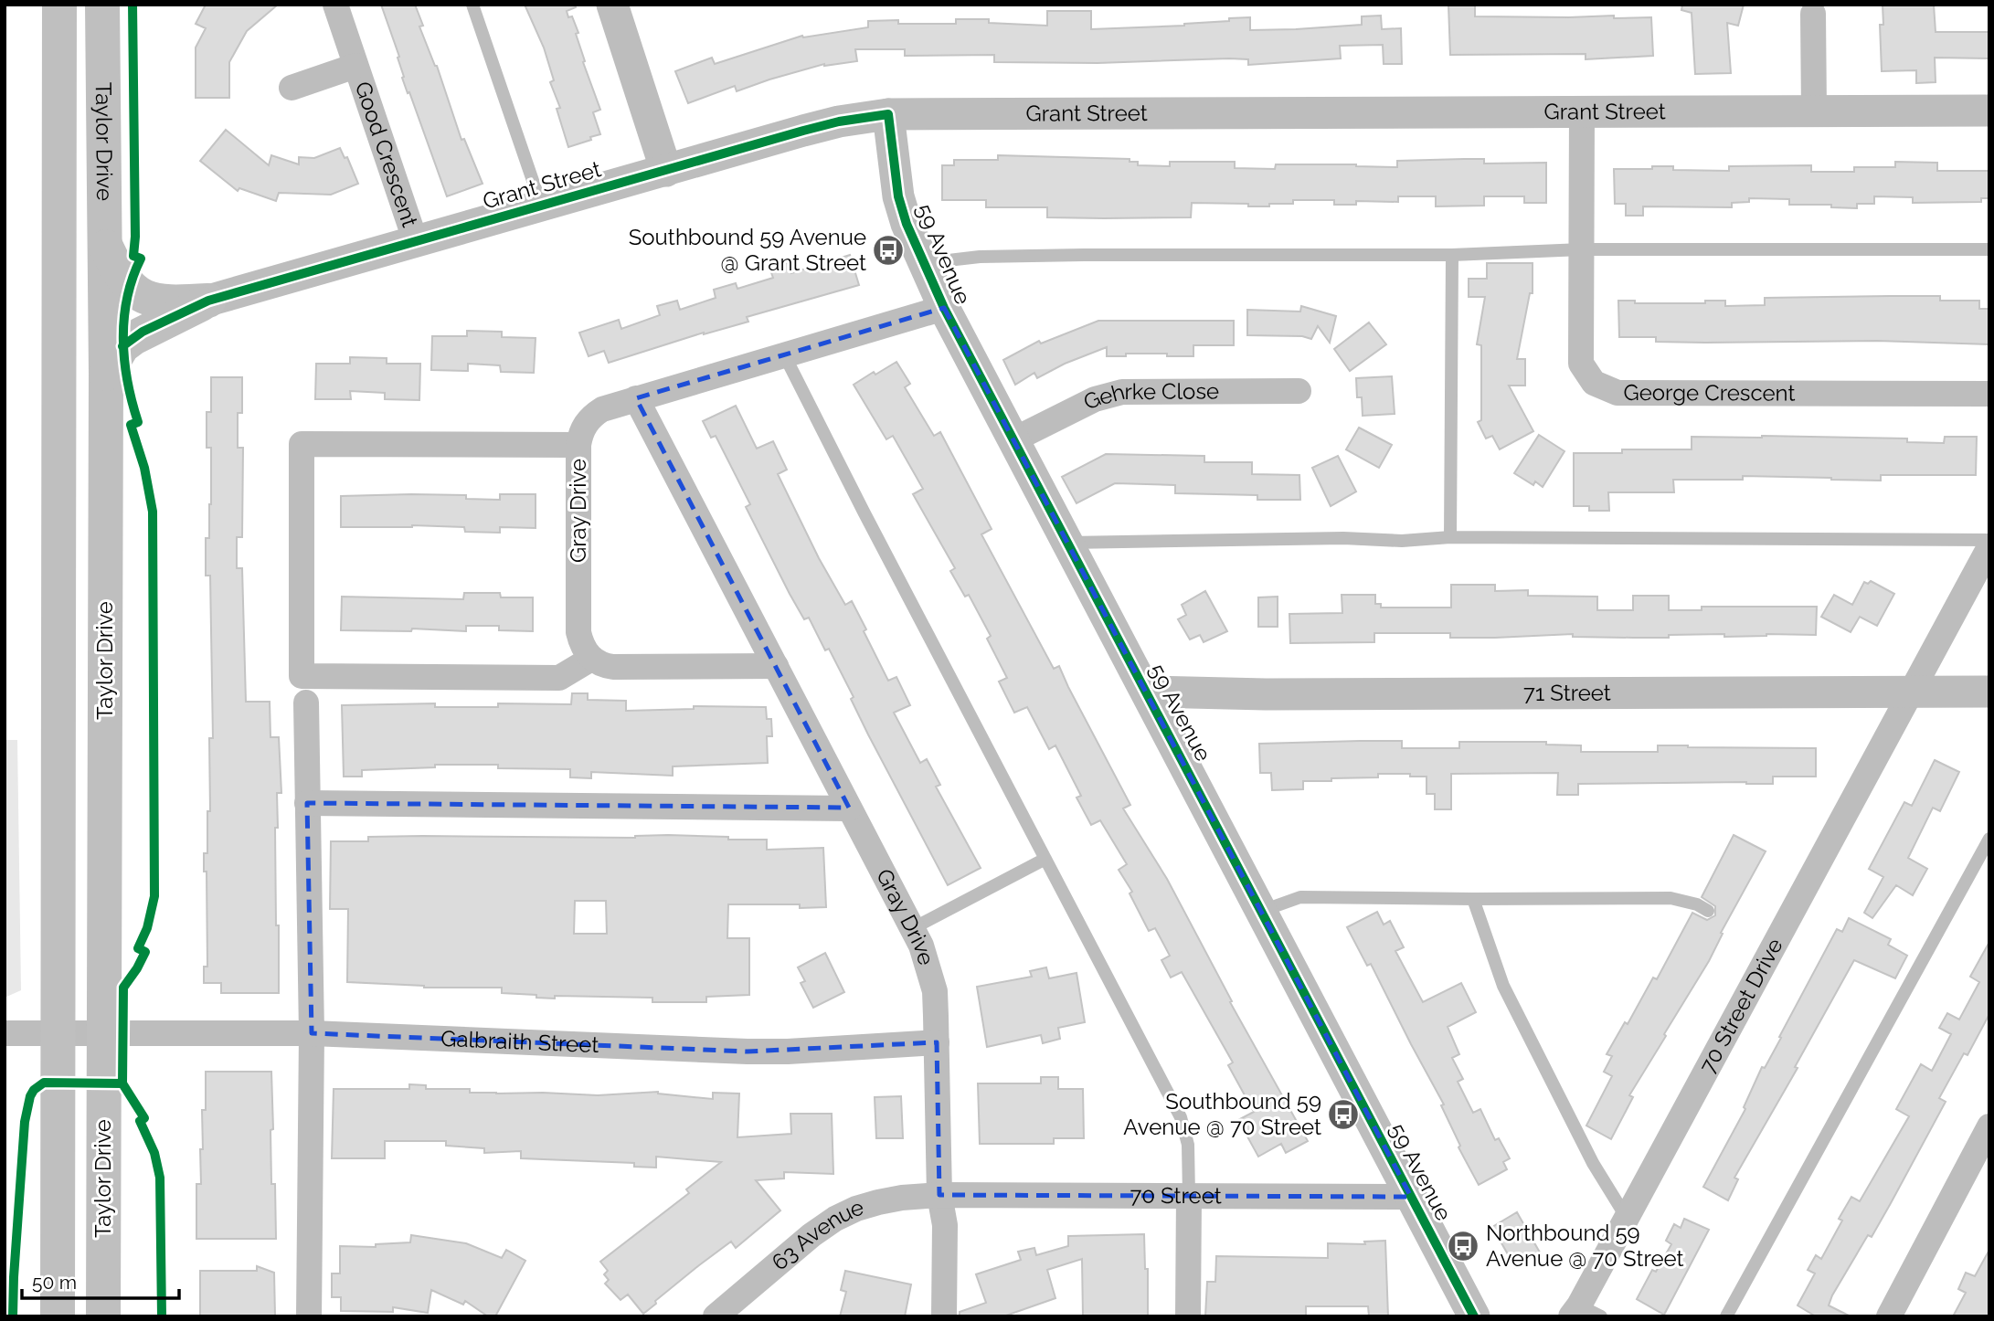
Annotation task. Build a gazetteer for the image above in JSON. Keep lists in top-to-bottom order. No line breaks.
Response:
{"streets":{"main road":["Taylor Drive"],"street":["Grant Street","Good Crescent","59 Avenue","George Crescent","Gehrke Close","Gray Drive","71 Street","70 Street Drive","Galbraith Street","70 Street","63 Avenue"]},"crossings":[["Grant Street","Good Crescent"],["Grant Street","59 Avenue"],["Grant Street","George Crescent"],["Taylor Drive","Galbraith Street"],["59 Avenue","Gehrke Close"],["59 Avenue","Gray Drive"],["59 Avenue","71 Street"],["59 Avenue","70 Street"],["Gray Drive","Galbraith Street"],["Gray Drive","70 Street"],["Gray Drive","63 Avenue"],["71 Street","70 Street Drive"],["70 Street","63 Avenue"]],"places":{"bus stop":["Southbound 59 Avenue @ Grant Street","Southbound 59 Avenue @ 70 Street","Northbound 59 Avenue @ 70 Street"]},"scale_bar":"50 m"}
